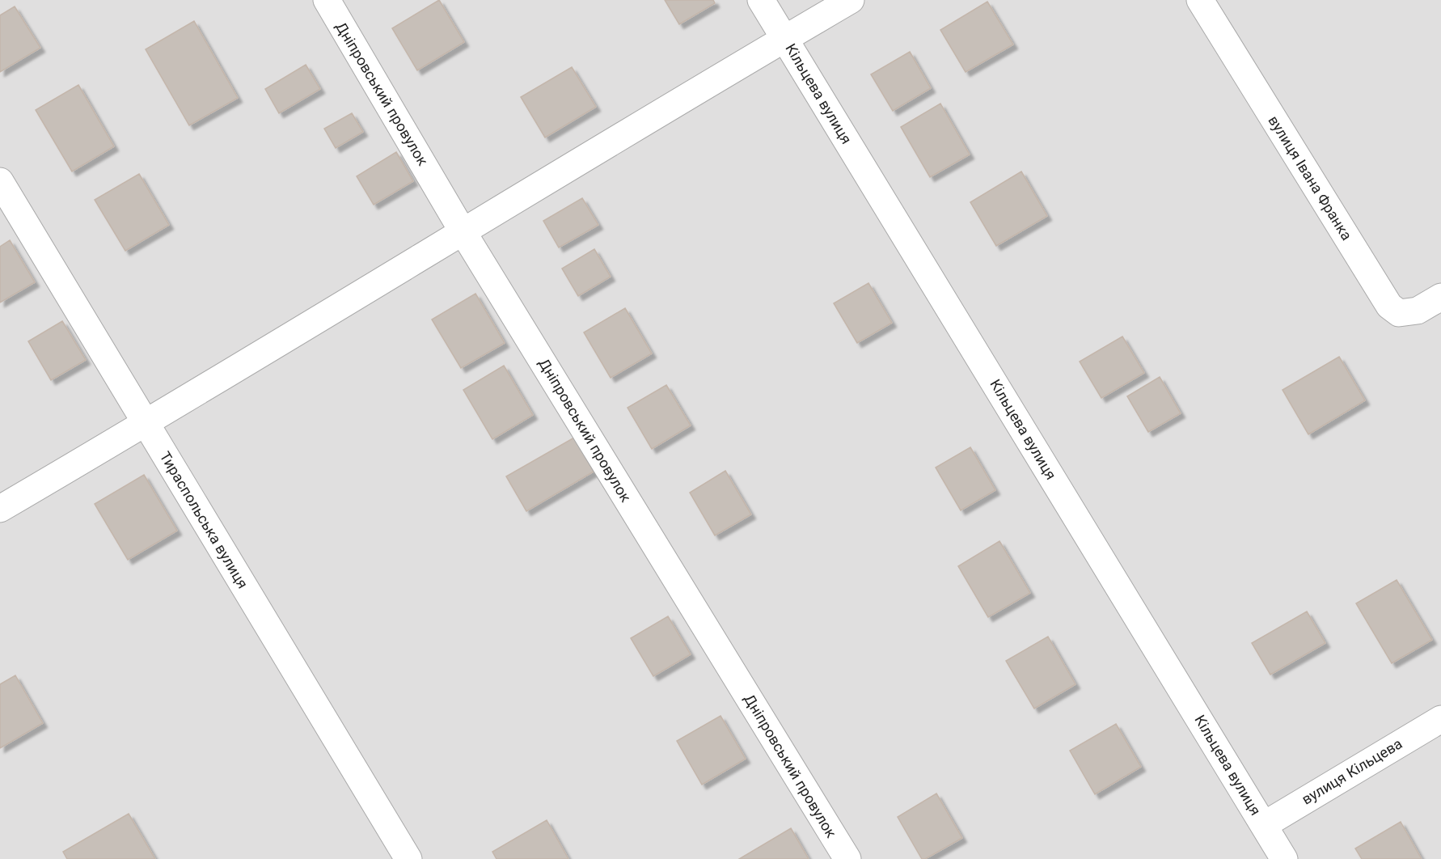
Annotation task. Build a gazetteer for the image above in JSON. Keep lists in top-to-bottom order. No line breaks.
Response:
{"streets":{"street":["Дніпровський провулок","Кільцева вулиця","вулиця Івана Франка","Тираспольська вулиця","вулиця Кільцева"]},"crossings":[["Кільцева вулиця","вулиця Кільцева"]]}
